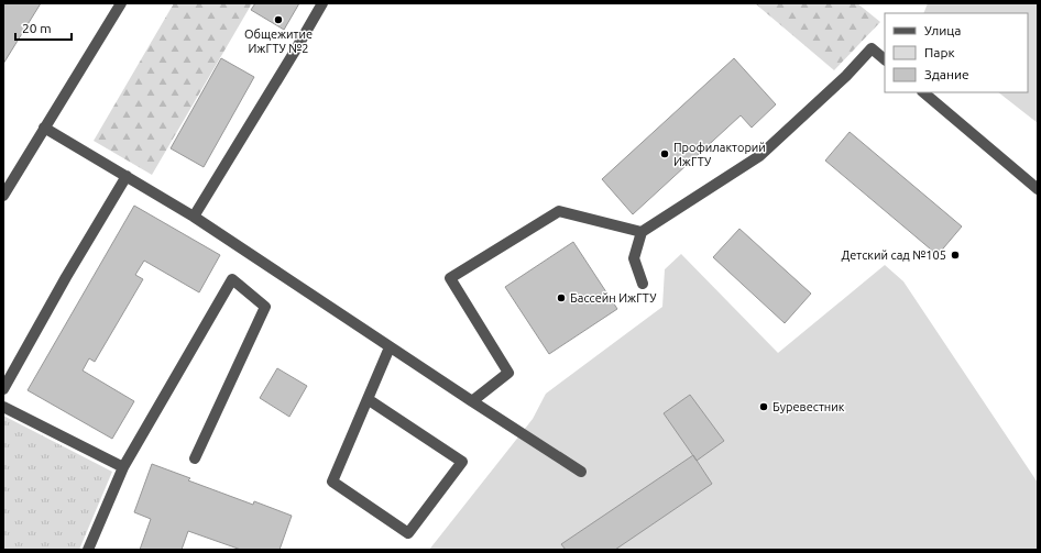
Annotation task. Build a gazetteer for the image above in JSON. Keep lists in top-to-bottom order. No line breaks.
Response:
{"places":["Общежитие ИжГТУ №2","Профилакторий ИжГТУ","Детский сад №105","Бассейн ИжГТУ","Буревестник"],"legend":["Улица","Парк","Здание"],"scale_bar":"20 m"}
